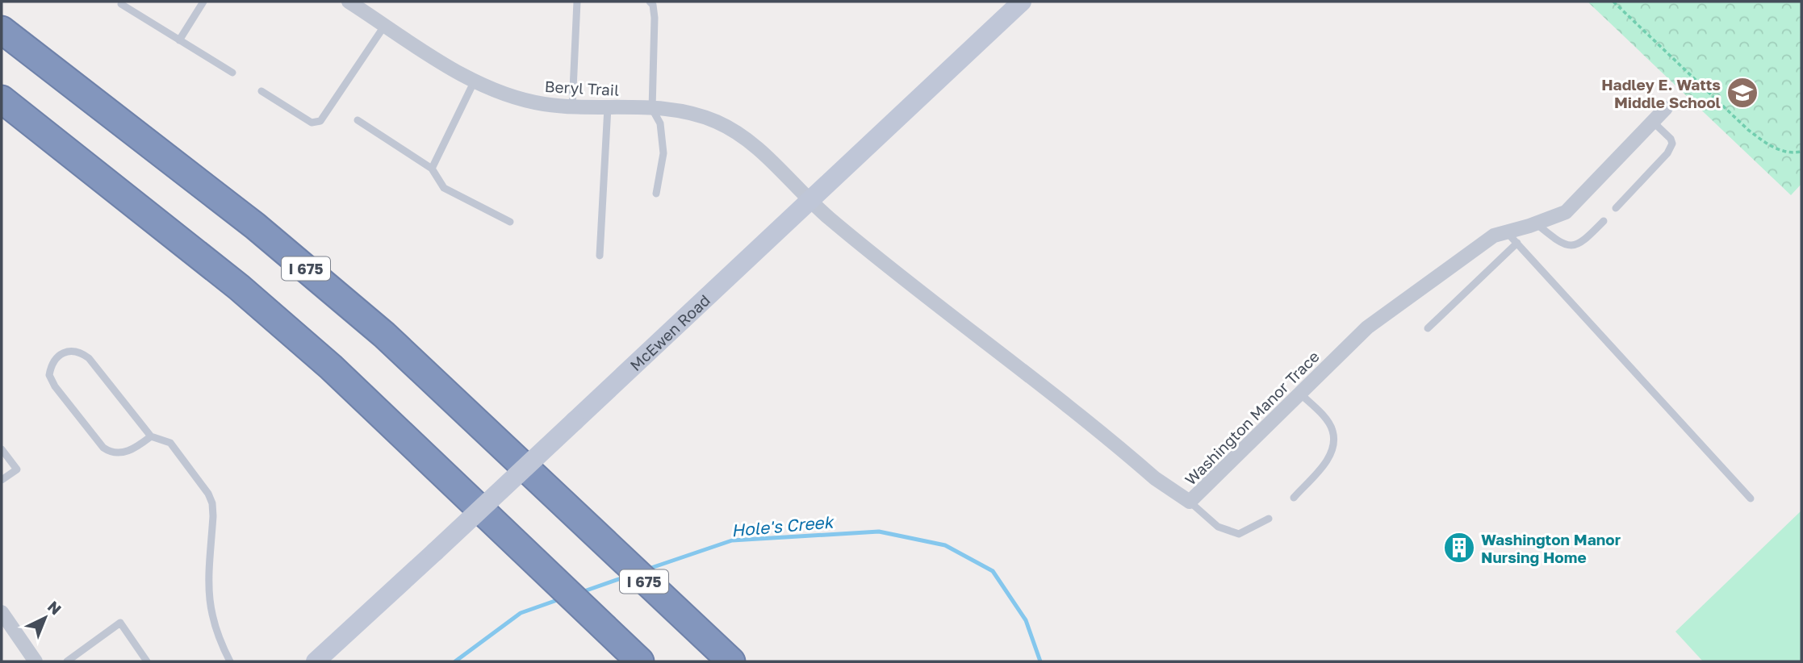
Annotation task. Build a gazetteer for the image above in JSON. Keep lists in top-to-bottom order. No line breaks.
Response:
{"streets":{"highway":["I 675"],"street":["Beryl Trail","McEwen Road","Washington Manor Trace"]},"crossings":[["Beryl Trail","McEwen Road"],["Beryl Trail","Washington Manor Trace"],["McEwen Road","Washington Manor Trace"]],"water":["Hole's Creek"],"places":{"school or university":["Hadley E. Watts Middle School"],"building":["Washington Manor Nursing Home"]},"north":"top right"}
